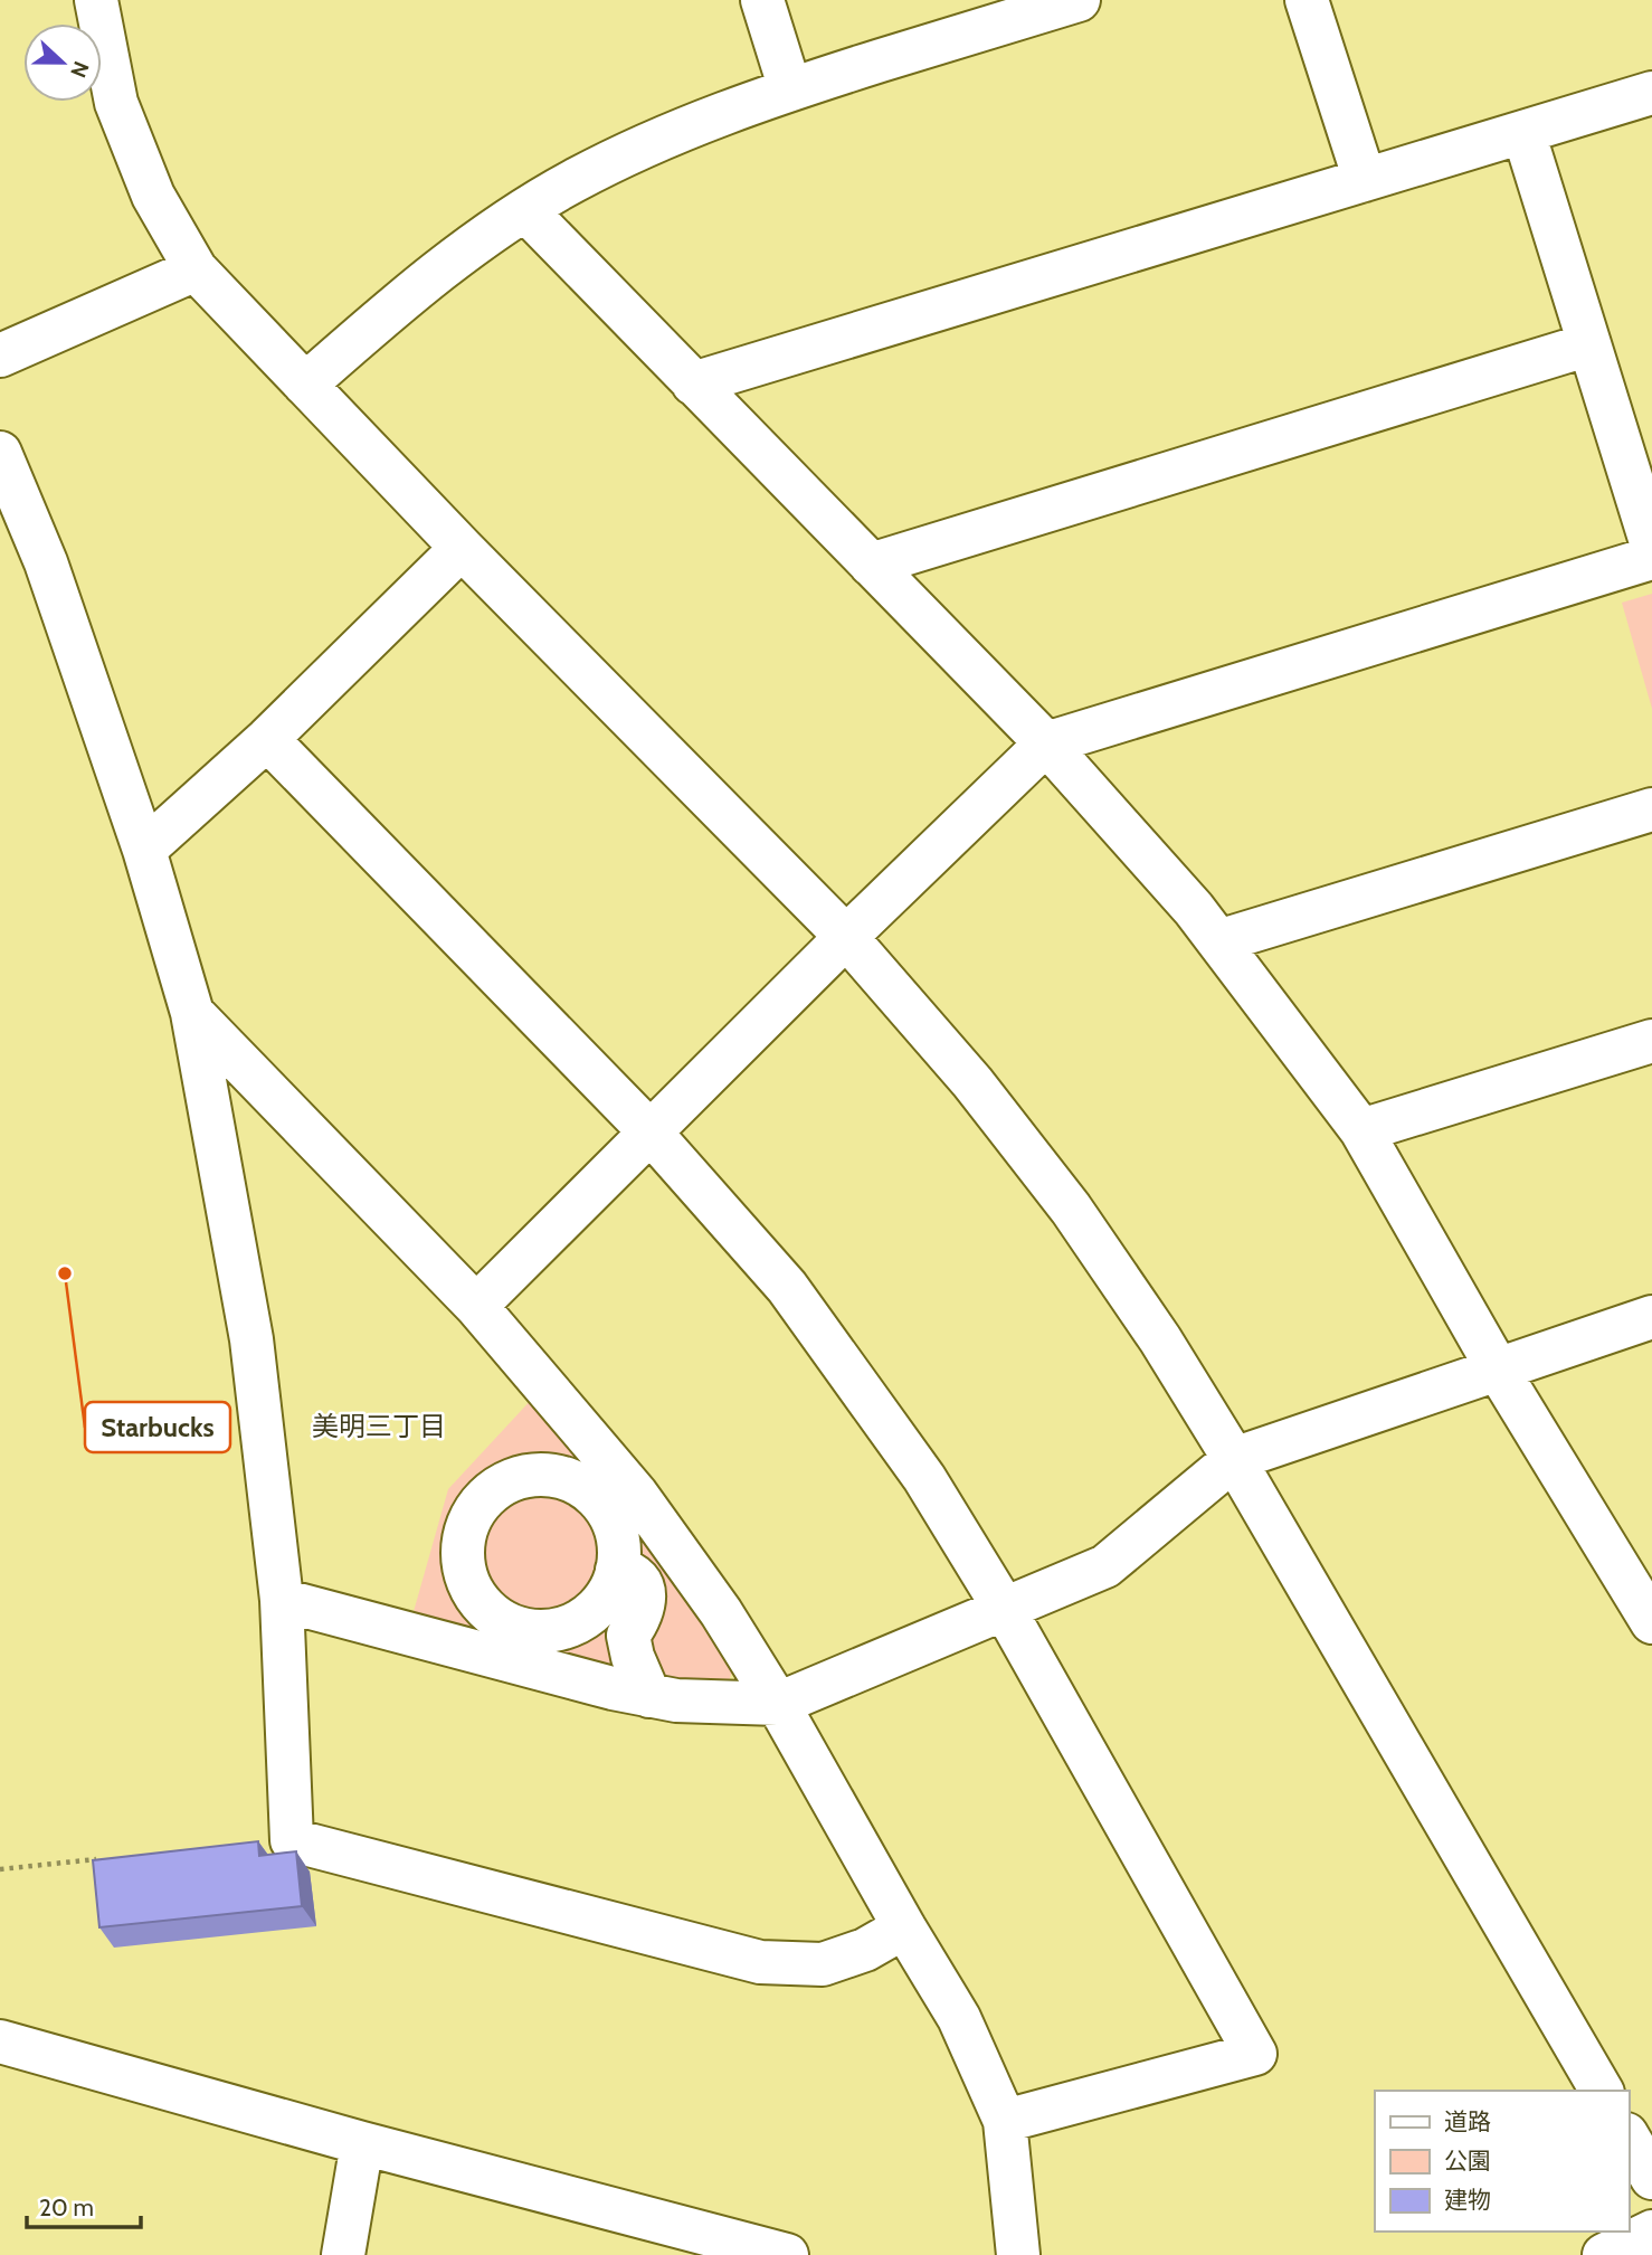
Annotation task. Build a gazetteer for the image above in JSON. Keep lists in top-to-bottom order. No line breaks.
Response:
{"districts":["美明三丁目"],"places":["Starbucks"],"legend":["道路","公園","建物"],"scale_bar":"20 m","north":"right"}
